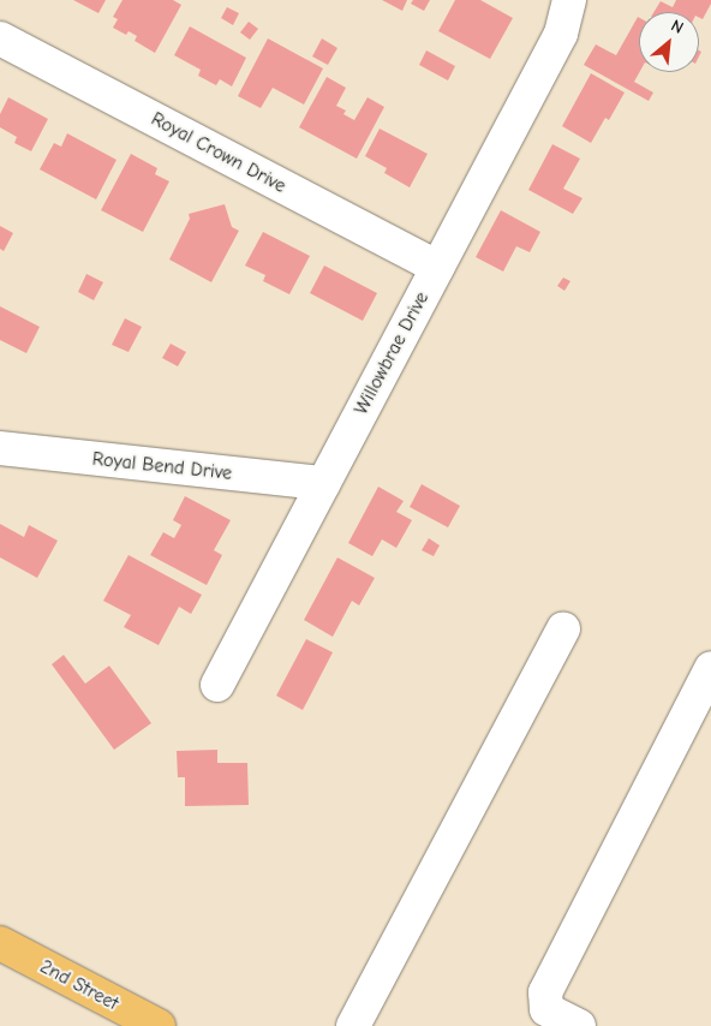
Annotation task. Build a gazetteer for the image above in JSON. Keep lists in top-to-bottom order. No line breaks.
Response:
{"streets":{"main road":["2nd Street"],"street":["Royal Crown Drive","Willowbrae Drive","Royal Bend Drive"]},"crossings":[["Royal Crown Drive","Willowbrae Drive"],["Willowbrae Drive","Royal Bend Drive"]],"north":"top right"}
